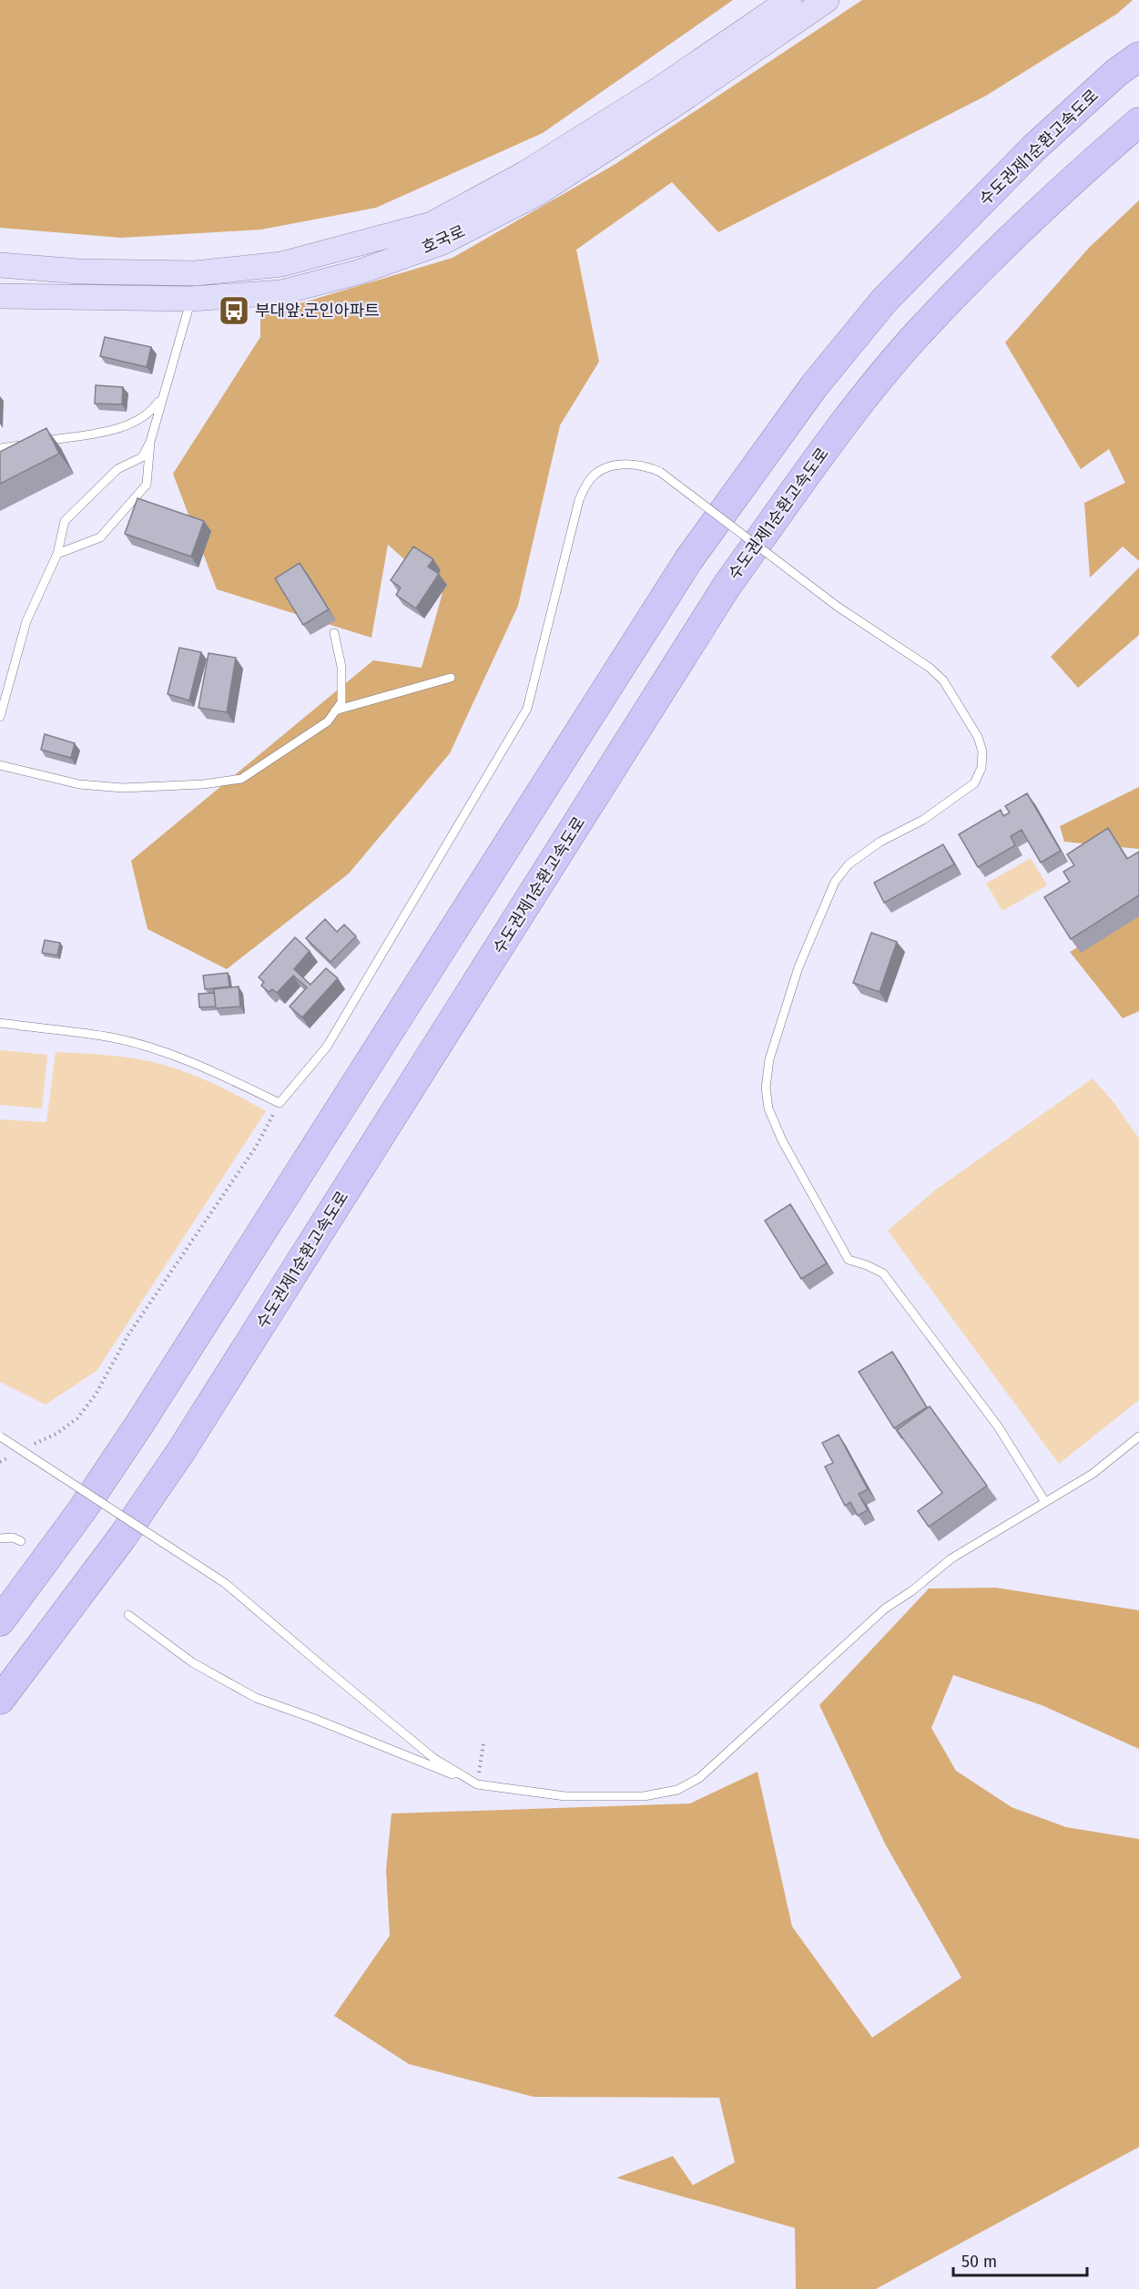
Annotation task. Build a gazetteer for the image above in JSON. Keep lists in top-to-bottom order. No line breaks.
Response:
{"streets":{"highway":["수도권제1순환고속도로"],"main road":["호국로"]},"places":{"bus stop":["부대앞.군인아파트"]},"scale_bar":"50 m"}
